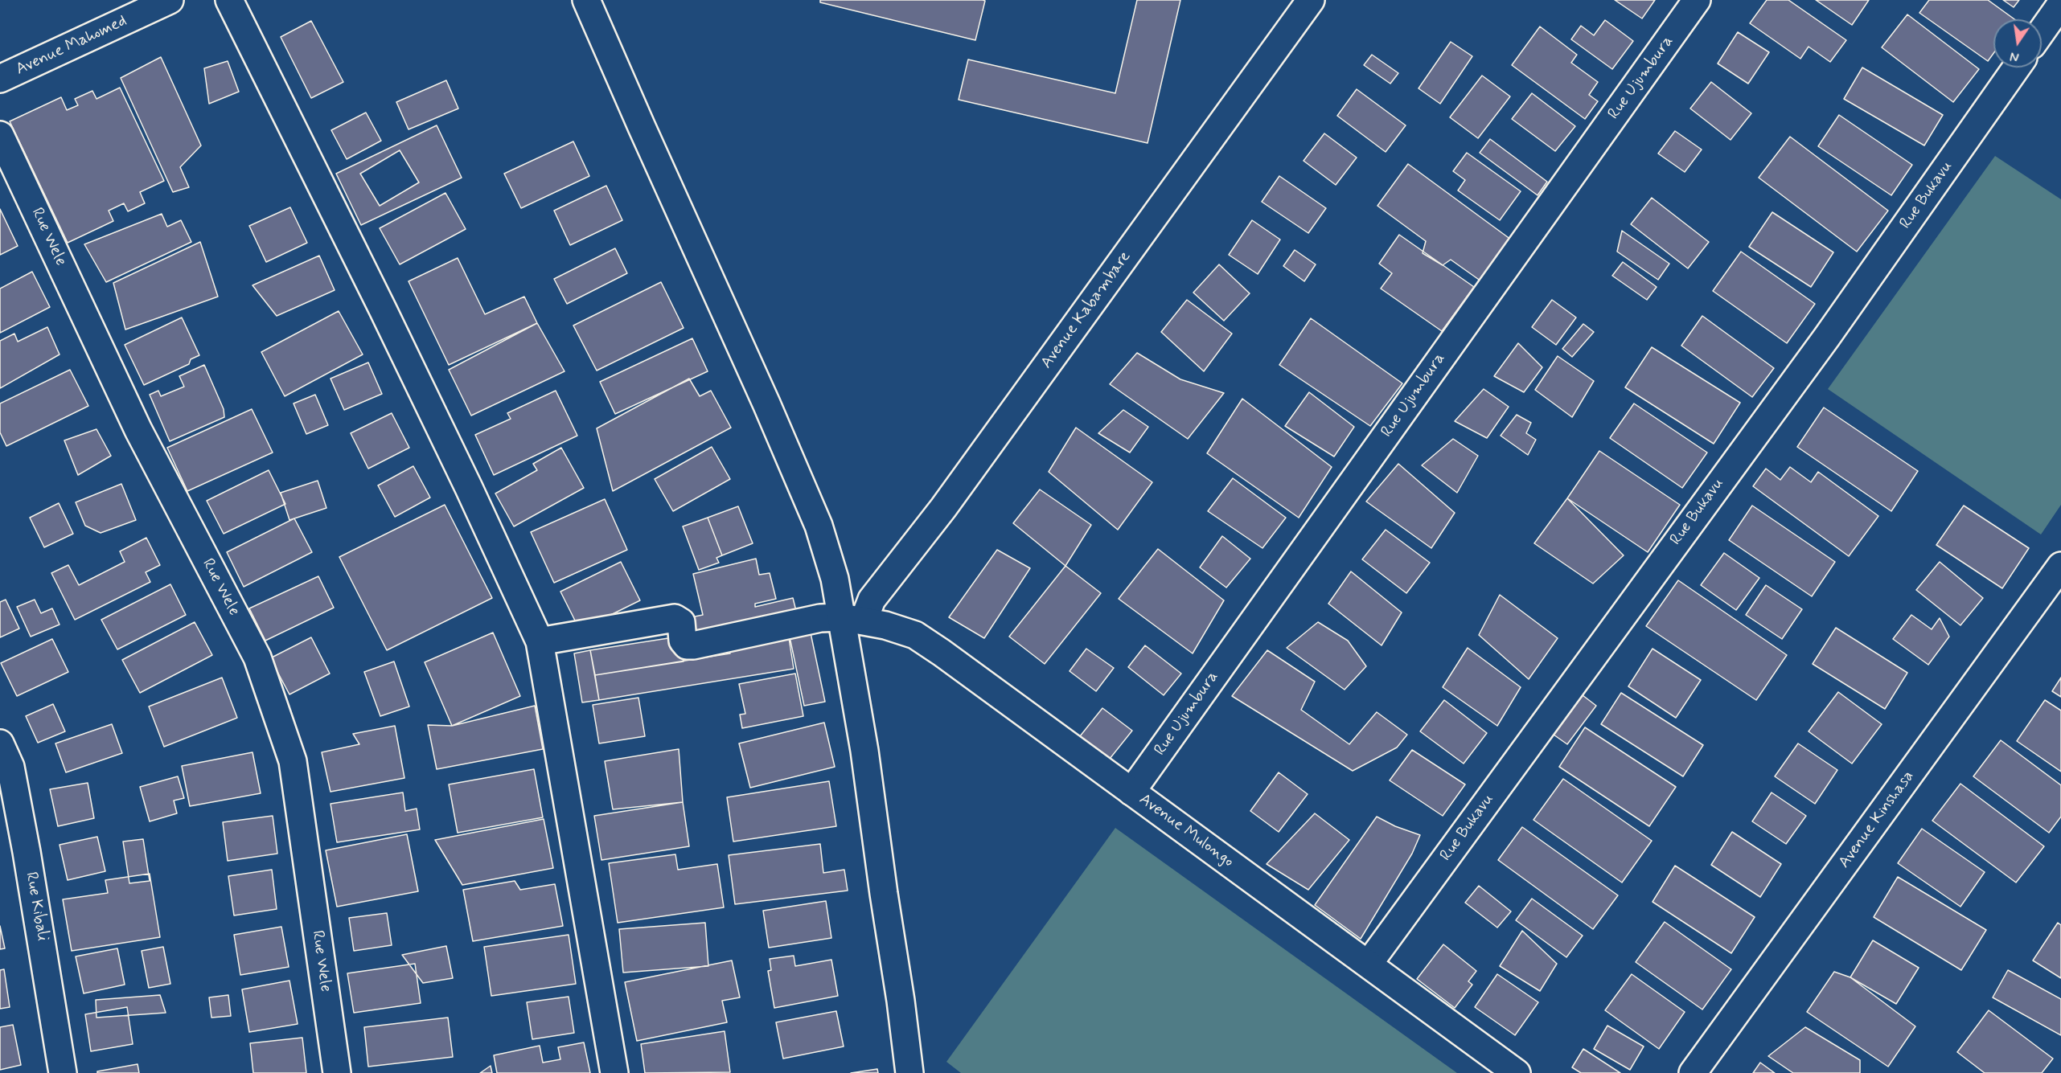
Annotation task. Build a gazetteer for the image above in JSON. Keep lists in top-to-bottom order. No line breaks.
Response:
{"streets":{"street":["Avenue Mahomed","Rue Ujumbura","Rue Bukavu","Rue Wele","Avenue Kabambare","Avenue Kinshasa","Avenue Mulongo","Rue Kibali"]},"crossings":[["Rue Ujumbura","Avenue Mulongo"],["Rue Bukavu","Avenue Mulongo"],["Avenue Kabambare","Avenue Mulongo"]],"north":"bottom"}
